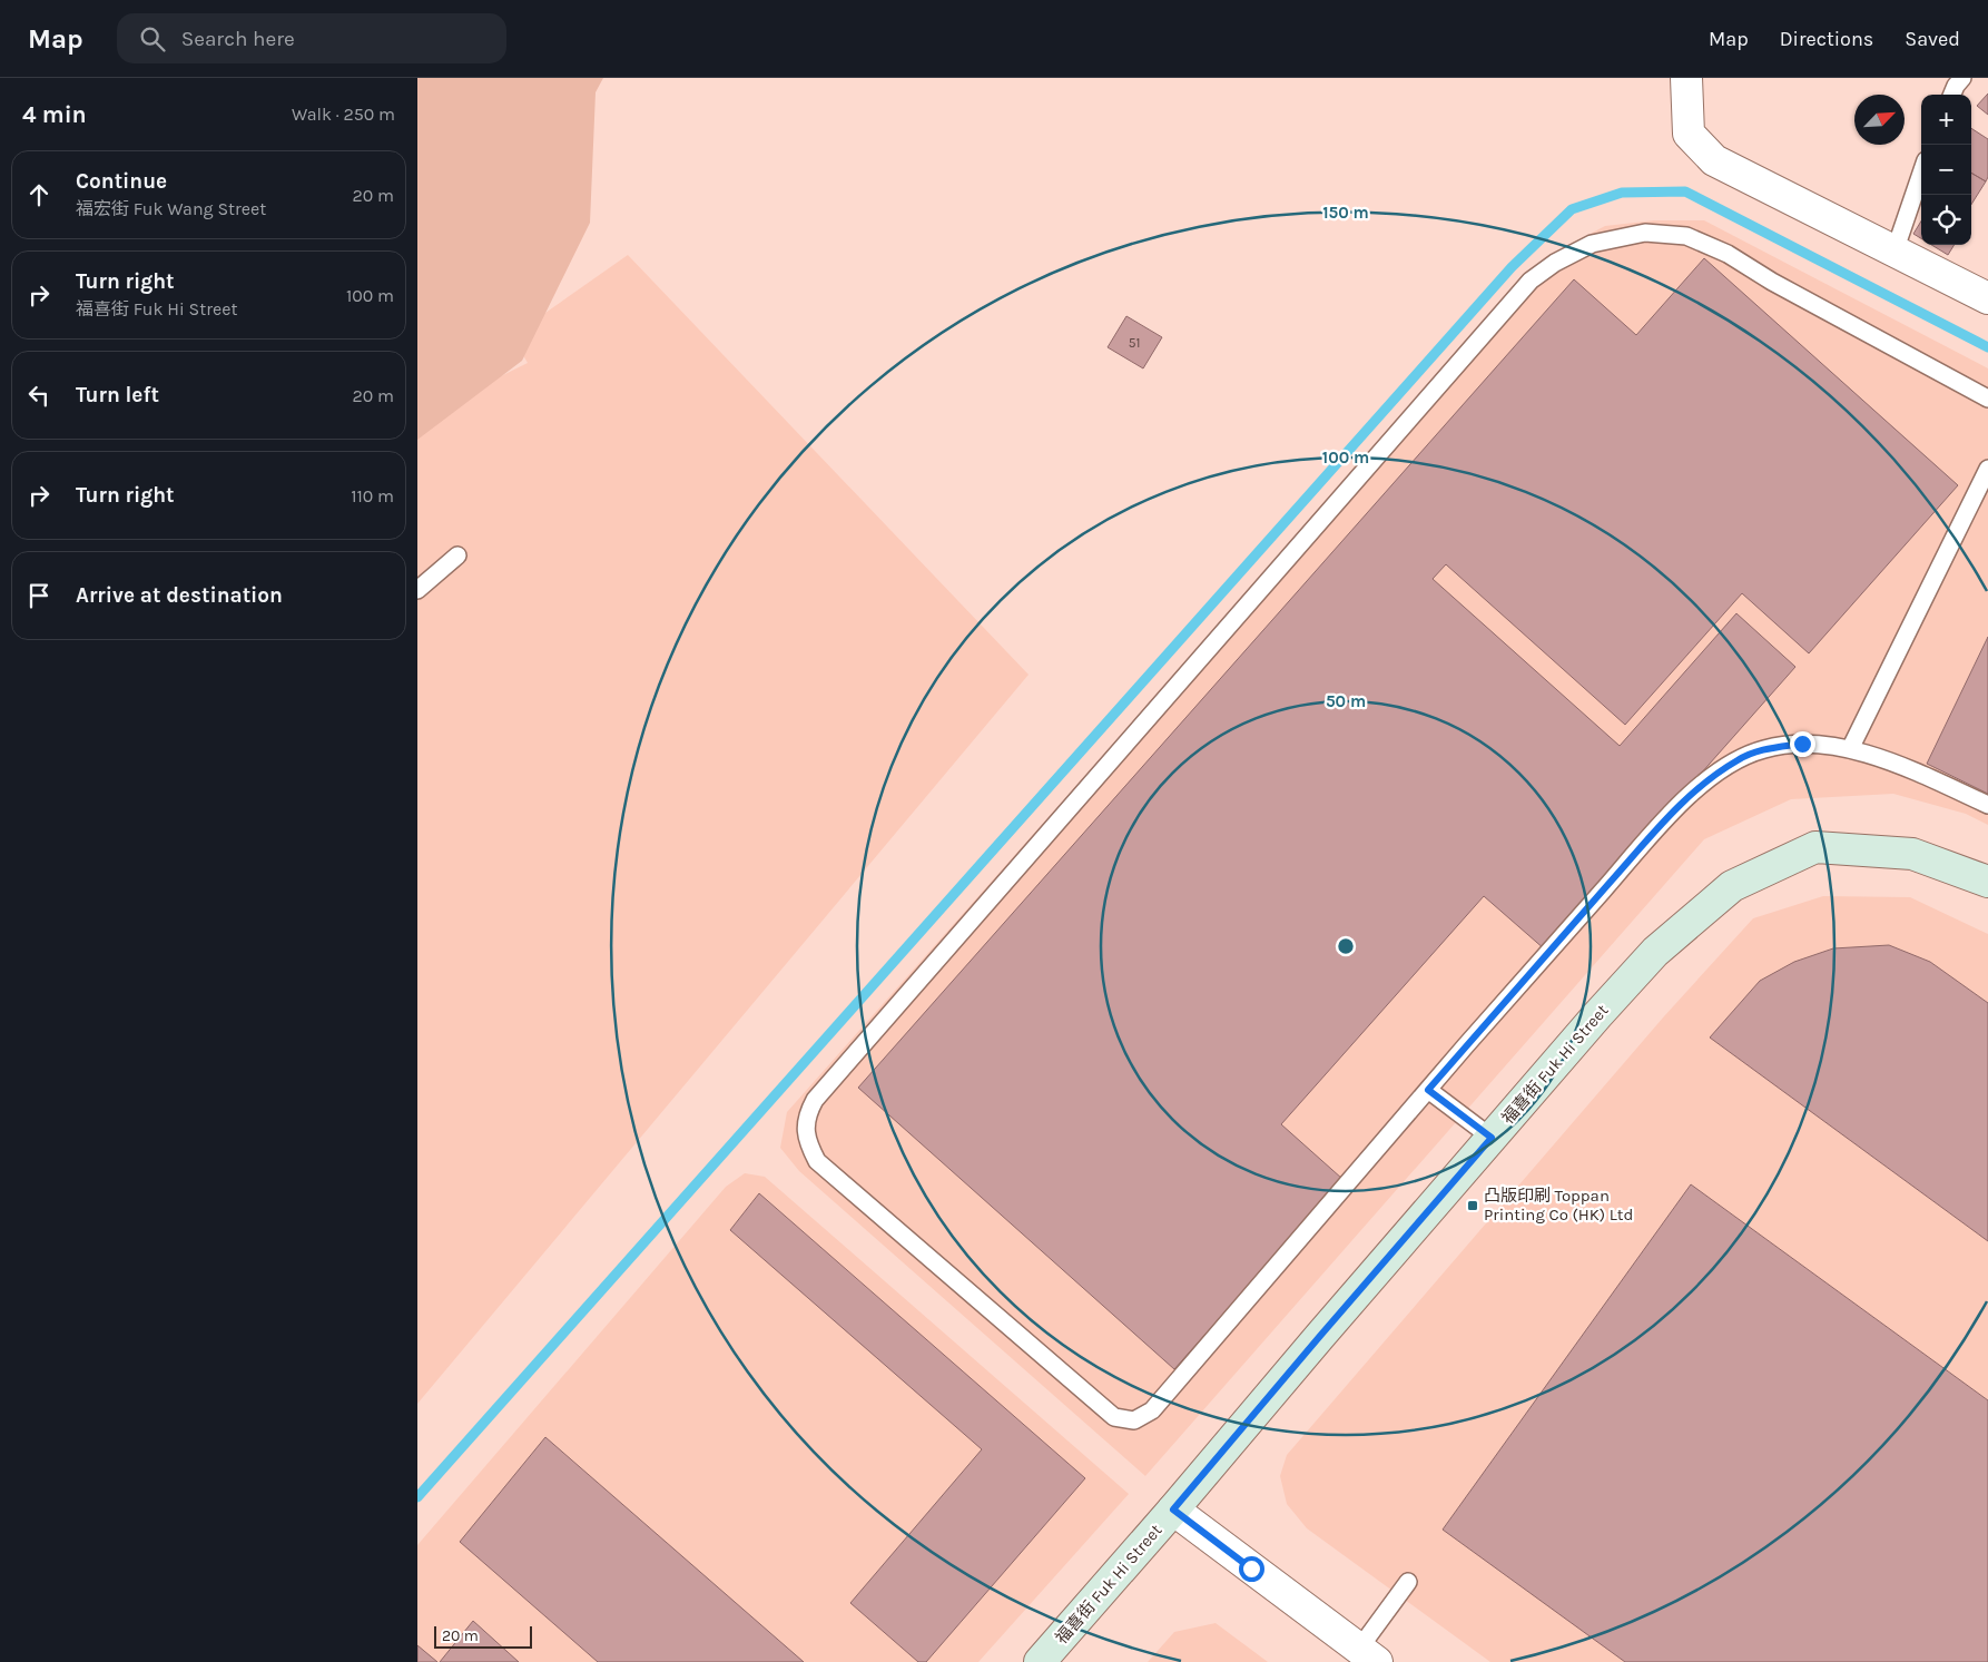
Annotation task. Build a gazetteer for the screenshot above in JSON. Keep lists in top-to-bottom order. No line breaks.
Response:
{"streets":{"street":["福喜街 Fuk Hi Street"]},"places":{"transit":["凸版印刷 Toppan Printing Co (HK) Ltd"]},"house_numbers":["51"],"scale_bar":"20 m","north":"top right","page":{"header":"Map","search":"Search here","nav":["Map","Directions","Saved"],"heading":["4 min","Walk · 250 m"],"map_buttons":["+","−"],"list":[["Continue","福宏街 Fuk Wang Street","20 m"],["Turn right","福喜街 Fuk Hi Street","100 m"],["Turn left","20 m"],["Turn right","110 m"],"Arrive at destination"],"scale":"20 m"},"rings":["150 m","100 m","50 m"]}
